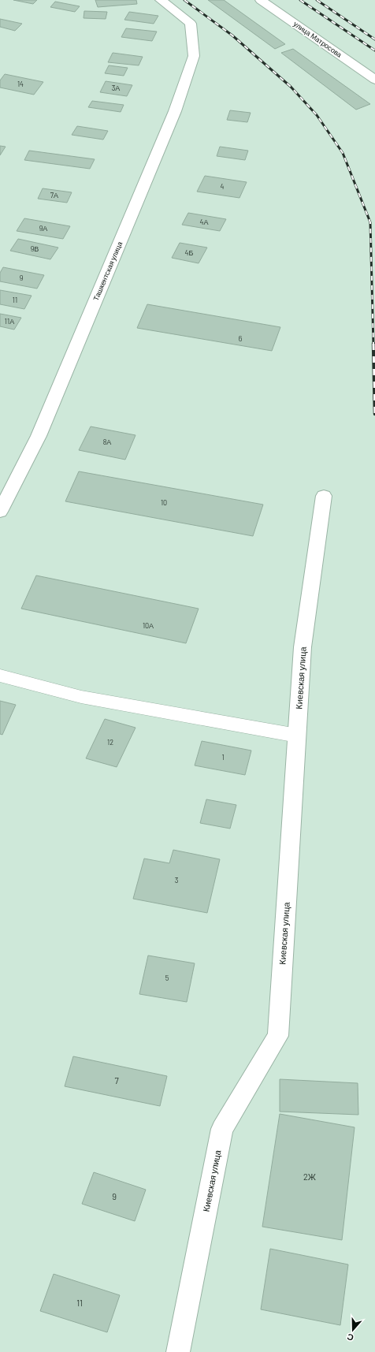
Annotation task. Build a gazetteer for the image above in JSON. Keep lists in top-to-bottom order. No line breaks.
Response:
{"streets":{"street":["улица Матросова","Ташкентская улица","Киевская улица"]},"house_numbers":["14","3А","4","7А","4А","9А","9В","4Б","9","11","11А","6","8А","10","10А","12","1","3","5","7","2Ж","9","11"],"north":"bottom"}
